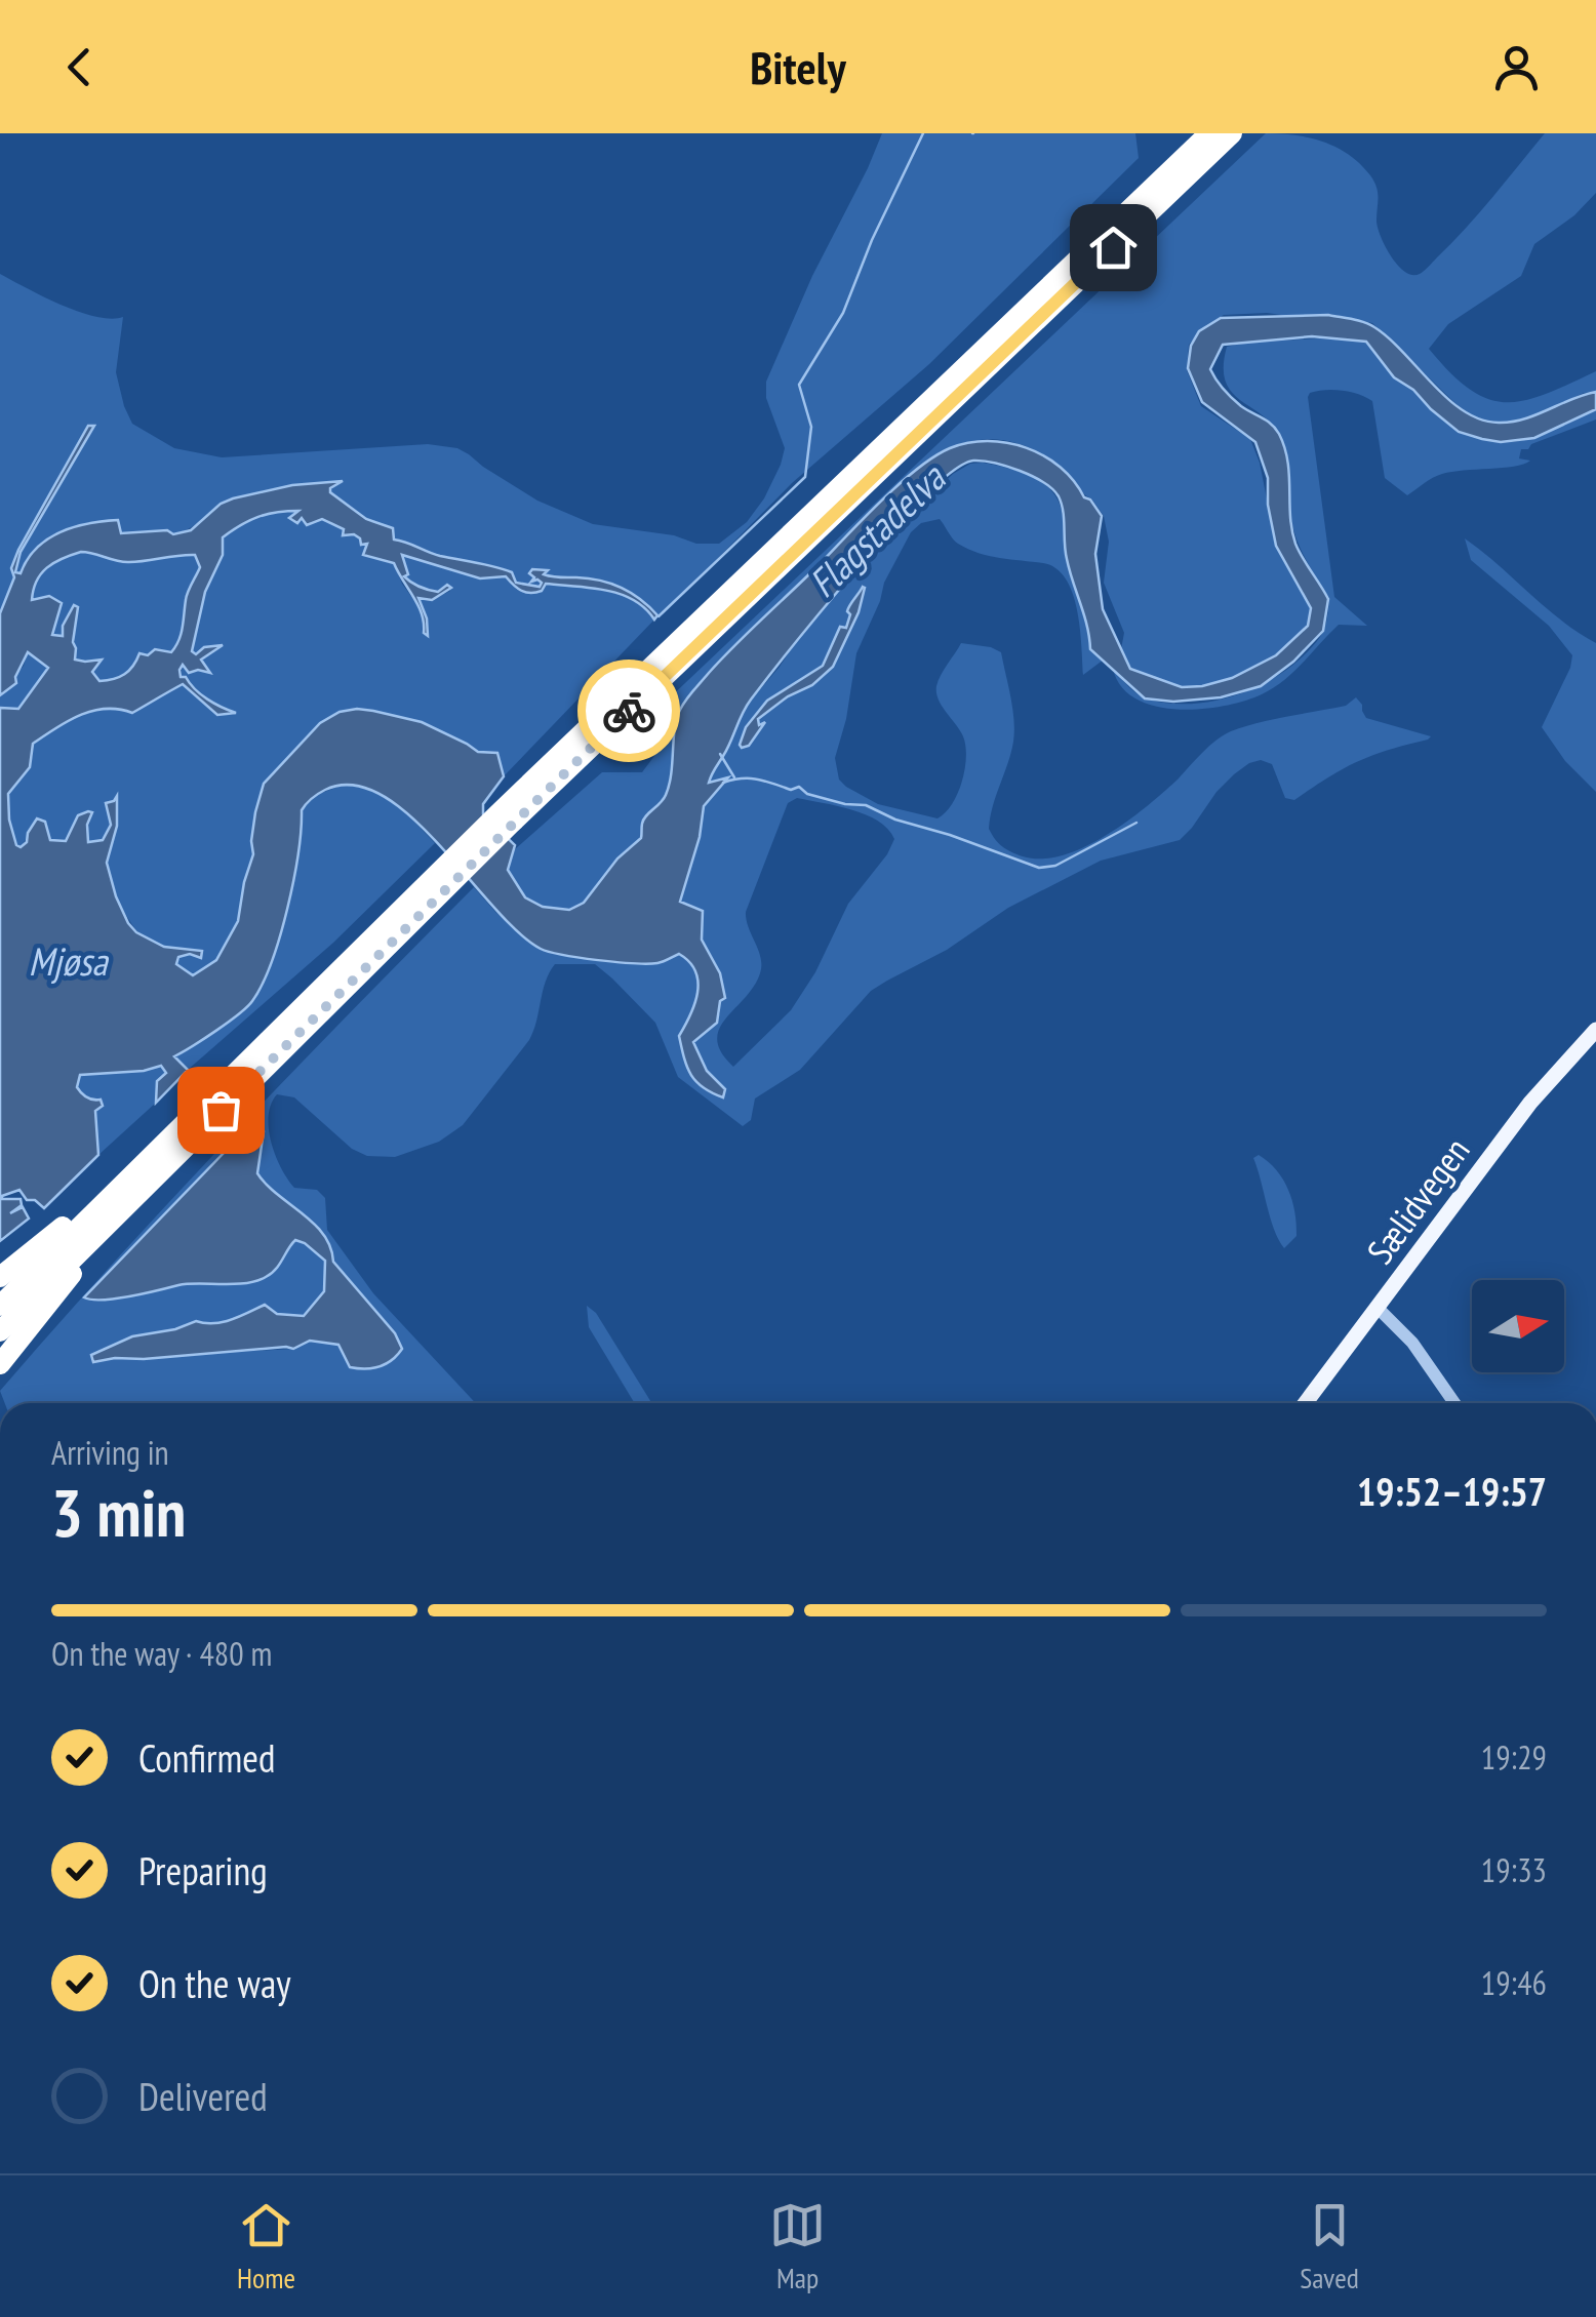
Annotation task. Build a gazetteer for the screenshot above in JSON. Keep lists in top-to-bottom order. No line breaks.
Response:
{"streets":{"main road":["Sælidvegen"]},"water":["Flagstadelva","Mjøsa"],"north":"right","page":{"header":"Bitely","heading":["3 min","Arriving in","19:52–19:57"],"bar":"On the way · 480 m","list":[["Confirmed","19:29"],["Preparing","19:33"],["On the way","19:46"],"Delivered"],"tabs":["Home","Map","Saved"]}}
